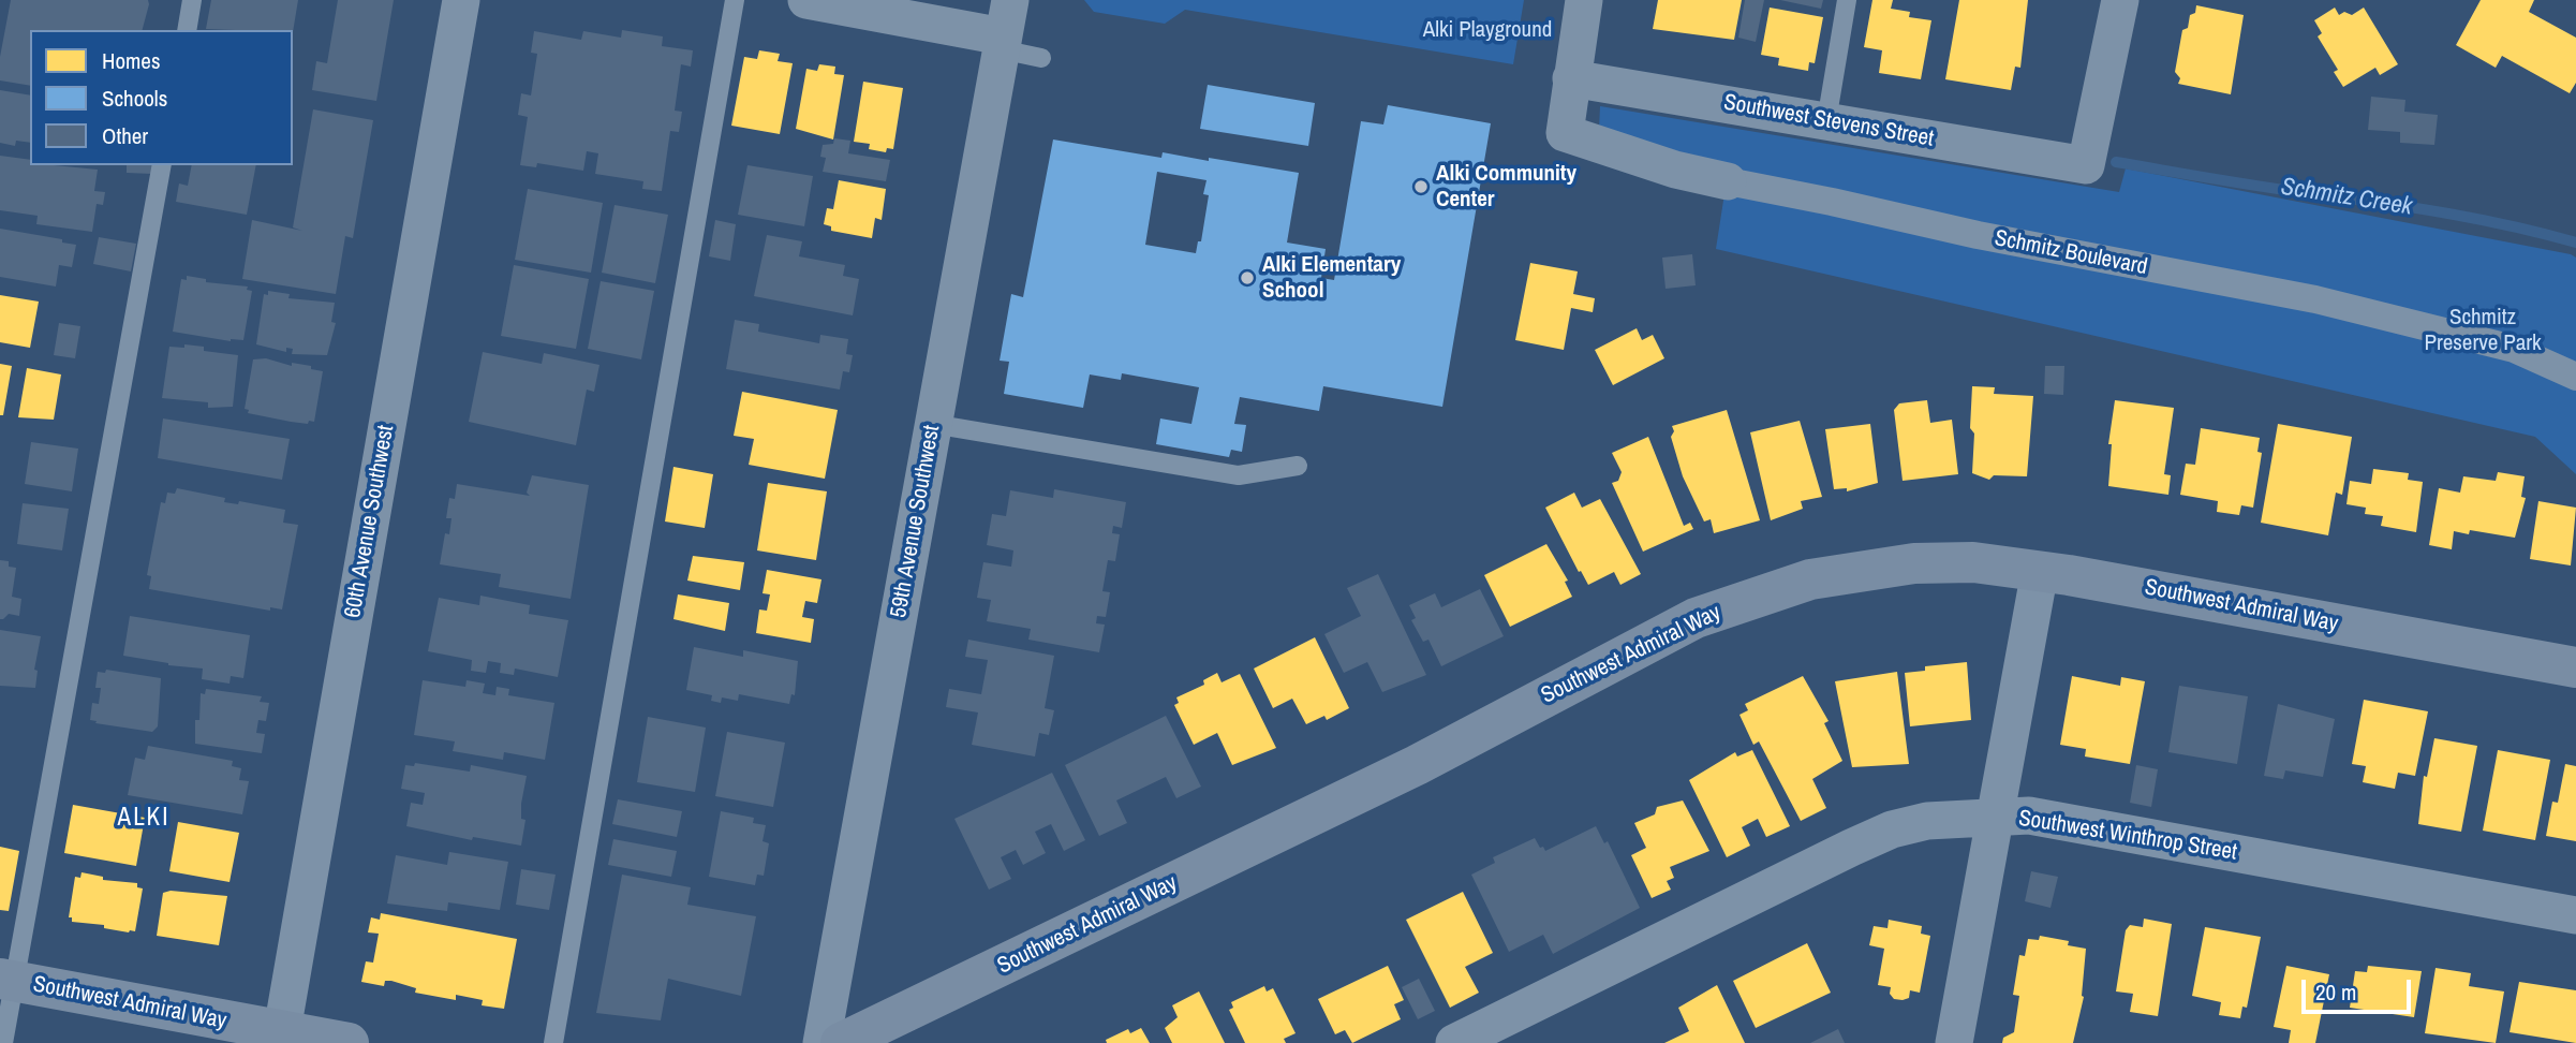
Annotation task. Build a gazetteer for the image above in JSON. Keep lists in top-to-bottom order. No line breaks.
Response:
{"streets":{"main road":["Southwest Admiral Way"],"street":["Southwest Stevens Street","Schmitz Boulevard","60th Avenue Southwest","59th Avenue Southwest","Southwest Winthrop Street"]},"crossings":[["Southwest Stevens Street","Schmitz Boulevard"],["60th Avenue Southwest","Southwest Admiral Way"]],"districts":["ALKI"],"water":["Schmitz Creek"],"parks":["Alki Playground","Schmitz Preserve Park"],"places":["Alki Community Center","Alki Elementary School"],"legend":["Homes","Schools","Other"],"scale_bar":"20 m"}
